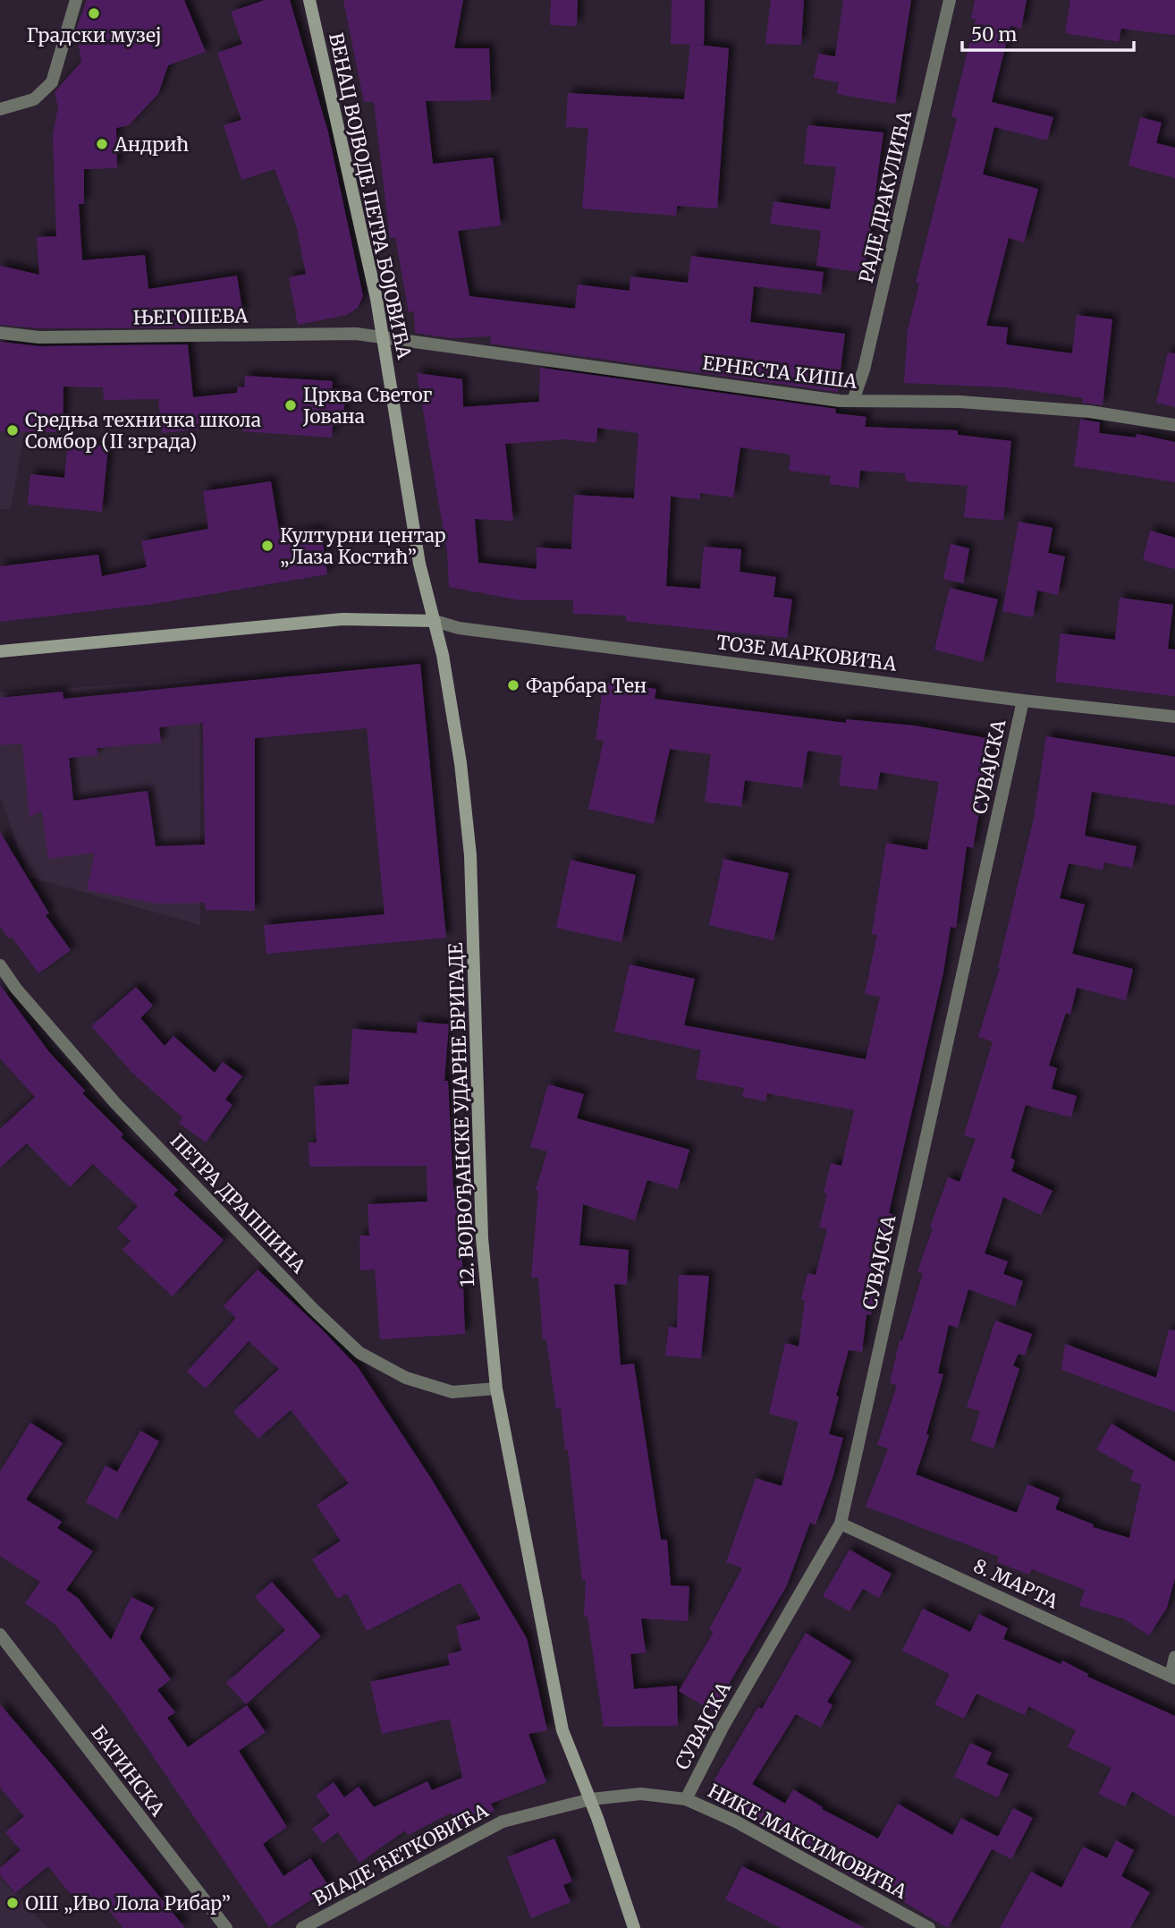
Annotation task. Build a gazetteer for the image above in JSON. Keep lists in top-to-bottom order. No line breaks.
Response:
{"streets":{"main road":["ВЕНАЦ ВОЈВОДЕ ПЕТРА БОЈОВИЋА","12. ВОЈВОЂАНСКЕ УДАРНЕ БРИГАДЕ"],"street":["РАДЕ ДРАКУЛИЋА","ЊЕГОШЕВА","ЕРНЕСТА КИША","ТОЗЕ МАРКОВИЋА","СУВАЈСКА","ПЕТРА ДРАПШИНА","8. МАРТА","БАТИНСКА","НИКЕ МАКСИМОВИЋА","ВЛАДЕ ЋЕТКОВИЋА"]},"crossings":[["ВЕНАЦ ВОЈВОДЕ ПЕТРА БОЈОВИЋА","ЊЕГОШЕВА"],["ВЕНАЦ ВОЈВОДЕ ПЕТРА БОЈОВИЋА","ЕРНЕСТА КИША"],["ВЕНАЦ ВОЈВОДЕ ПЕТРА БОЈОВИЋА","ТОЗЕ МАРКОВИЋА"],["ВЕНАЦ ВОЈВОДЕ ПЕТРА БОЈОВИЋА","12. ВОЈВОЂАНСКЕ УДАРНЕ БРИГАДЕ"],["РАДЕ ДРАКУЛИЋА","ЕРНЕСТА КИША"],["ЊЕГОШЕВА","ЕРНЕСТА КИША"],["ТОЗЕ МАРКОВИЋА","СУВАЈСКА"],["ТОЗЕ МАРКОВИЋА","12. ВОЈВОЂАНСКЕ УДАРНЕ БРИГАДЕ"],["СУВАЈСКА","8. МАРТА"],["СУВАЈСКА","НИКЕ МАКСИМОВИЋА"],["12. ВОЈВОЂАНСКЕ УДАРНЕ БРИГАДЕ","ПЕТРА ДРАПШИНА"],["12. ВОЈВОЂАНСКЕ УДАРНЕ БРИГАДЕ","НИКЕ МАКСИМОВИЋА"],["12. ВОЈВОЂАНСКЕ УДАРНЕ БРИГАДЕ","ВЛАДЕ ЋЕТКОВИЋА"],["НИКЕ МАКСИМОВИЋА","ВЛАДЕ ЋЕТКОВИЋА"]],"places":["Градски музеј","Андрић","Црква Светог Јована","Средња техничка школа Сомбор (II зграда)","Културни центар „Лаза Костић”","Фарбара Тен","ОШ „Иво Лола Рибар”"],"scale_bar":"50 m"}
